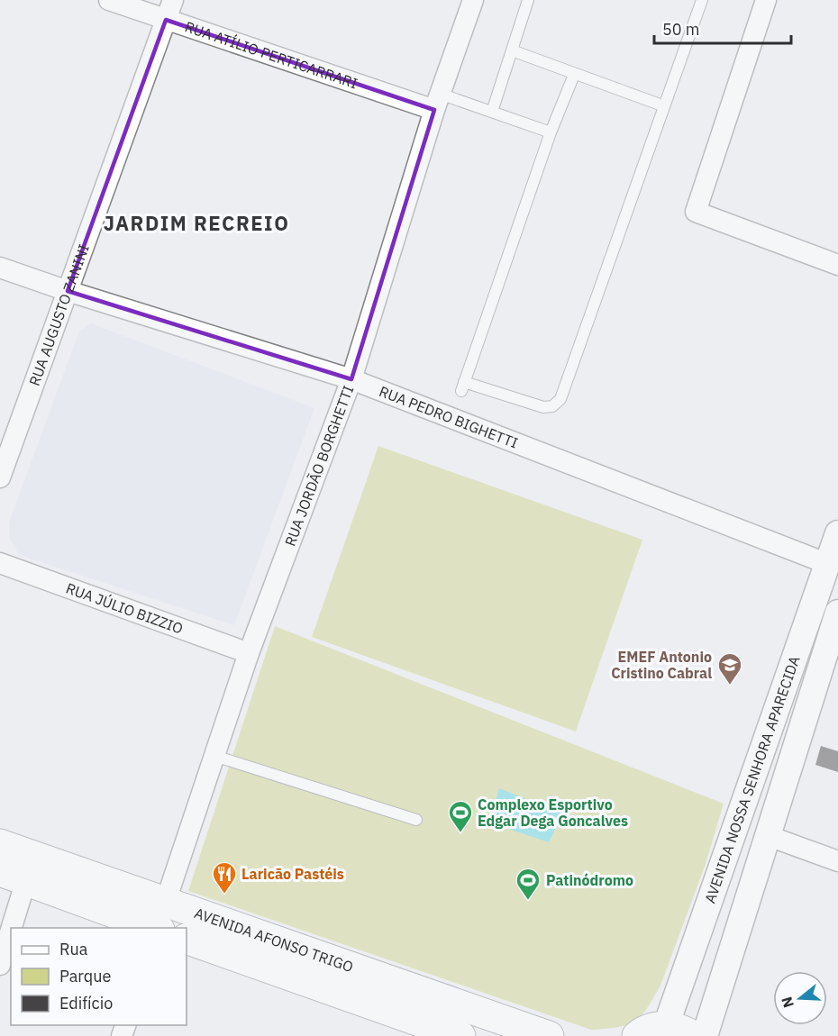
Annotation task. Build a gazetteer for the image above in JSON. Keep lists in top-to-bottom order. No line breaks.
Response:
{"streets":{"main road":["AVENIDA AFONSO TRIGO"],"street":["RUA ATÍLIO PERTICARRARI","RUA AUGUSTO ZANINI","RUA PEDRO BIGHETTI","RUA JORDÃO BORGHETTI","RUA JÚLIO BIZZIO","AVENIDA NOSSA SENHORA APARECIDA"]},"crossings":[["RUA ATÍLIO PERTICARRARI","RUA AUGUSTO ZANINI"],["RUA ATÍLIO PERTICARRARI","RUA JORDÃO BORGHETTI"],["RUA AUGUSTO ZANINI","RUA PEDRO BIGHETTI"],["RUA PEDRO BIGHETTI","RUA JORDÃO BORGHETTI"],["RUA PEDRO BIGHETTI","AVENIDA NOSSA SENHORA APARECIDA"],["RUA JORDÃO BORGHETTI","RUA JÚLIO BIZZIO"],["RUA JORDÃO BORGHETTI","AVENIDA AFONSO TRIGO"]],"districts":["JARDIM RECREIO"],"places":{"school or university":["EMEF Antonio Cristino Cabral"],"sports":["Complexo Esportivo Edgar Dega Goncalves","Patinódromo"],"restaurant":["Laricão Pastéis"]},"legend":["Rua","Parque","Edifício"],"scale_bar":"50 m","north":"left"}
